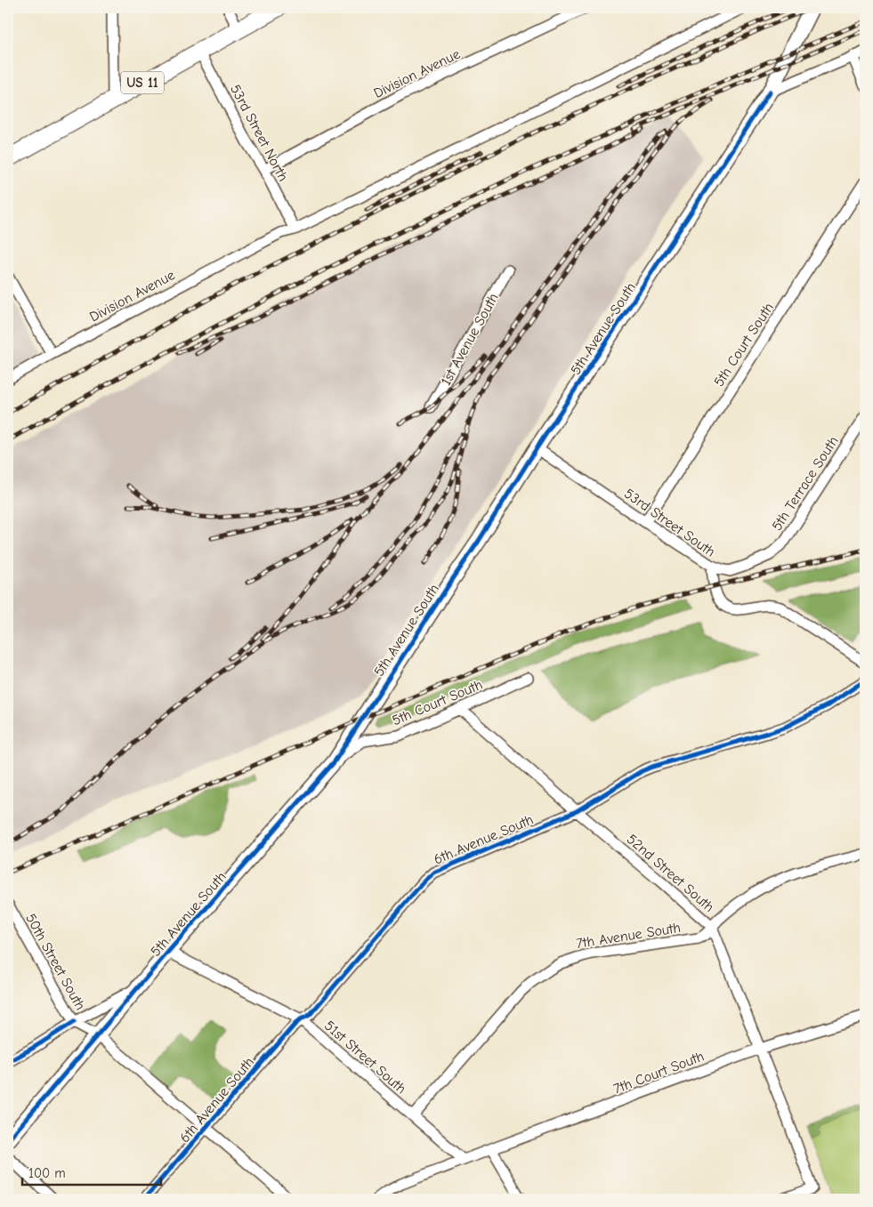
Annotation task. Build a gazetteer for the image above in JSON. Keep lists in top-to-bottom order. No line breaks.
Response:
{"streets":{"main road":["US 11"],"street":["Division Avenue","53rd Street North","5th Avenue South","1st Avenue South","5th Court South","5th Terrace South","53rd Street South","6th Avenue South","52nd Street South","7th Avenue South","50th Street South","51st Street South","7th Court South"]},"crossings":[["Division Avenue","53rd Street North"],["US 11","53rd Street North"],["5th Avenue South","5th Court South"],["5th Avenue South","53rd Street South"],["5th Avenue South","50th Street South"],["5th Avenue South","51st Street South"],["5th Court South","53rd Street South"],["5th Court South","52nd Street South"],["5th Terrace South","53rd Street South"],["6th Avenue South","52nd Street South"],["6th Avenue South","50th Street South"],["6th Avenue South","51st Street South"],["52nd Street South","7th Avenue South"],["52nd Street South","7th Court South"],["7th Avenue South","51st Street South"],["51st Street South","7th Court South"]],"scale_bar":"100 m"}
